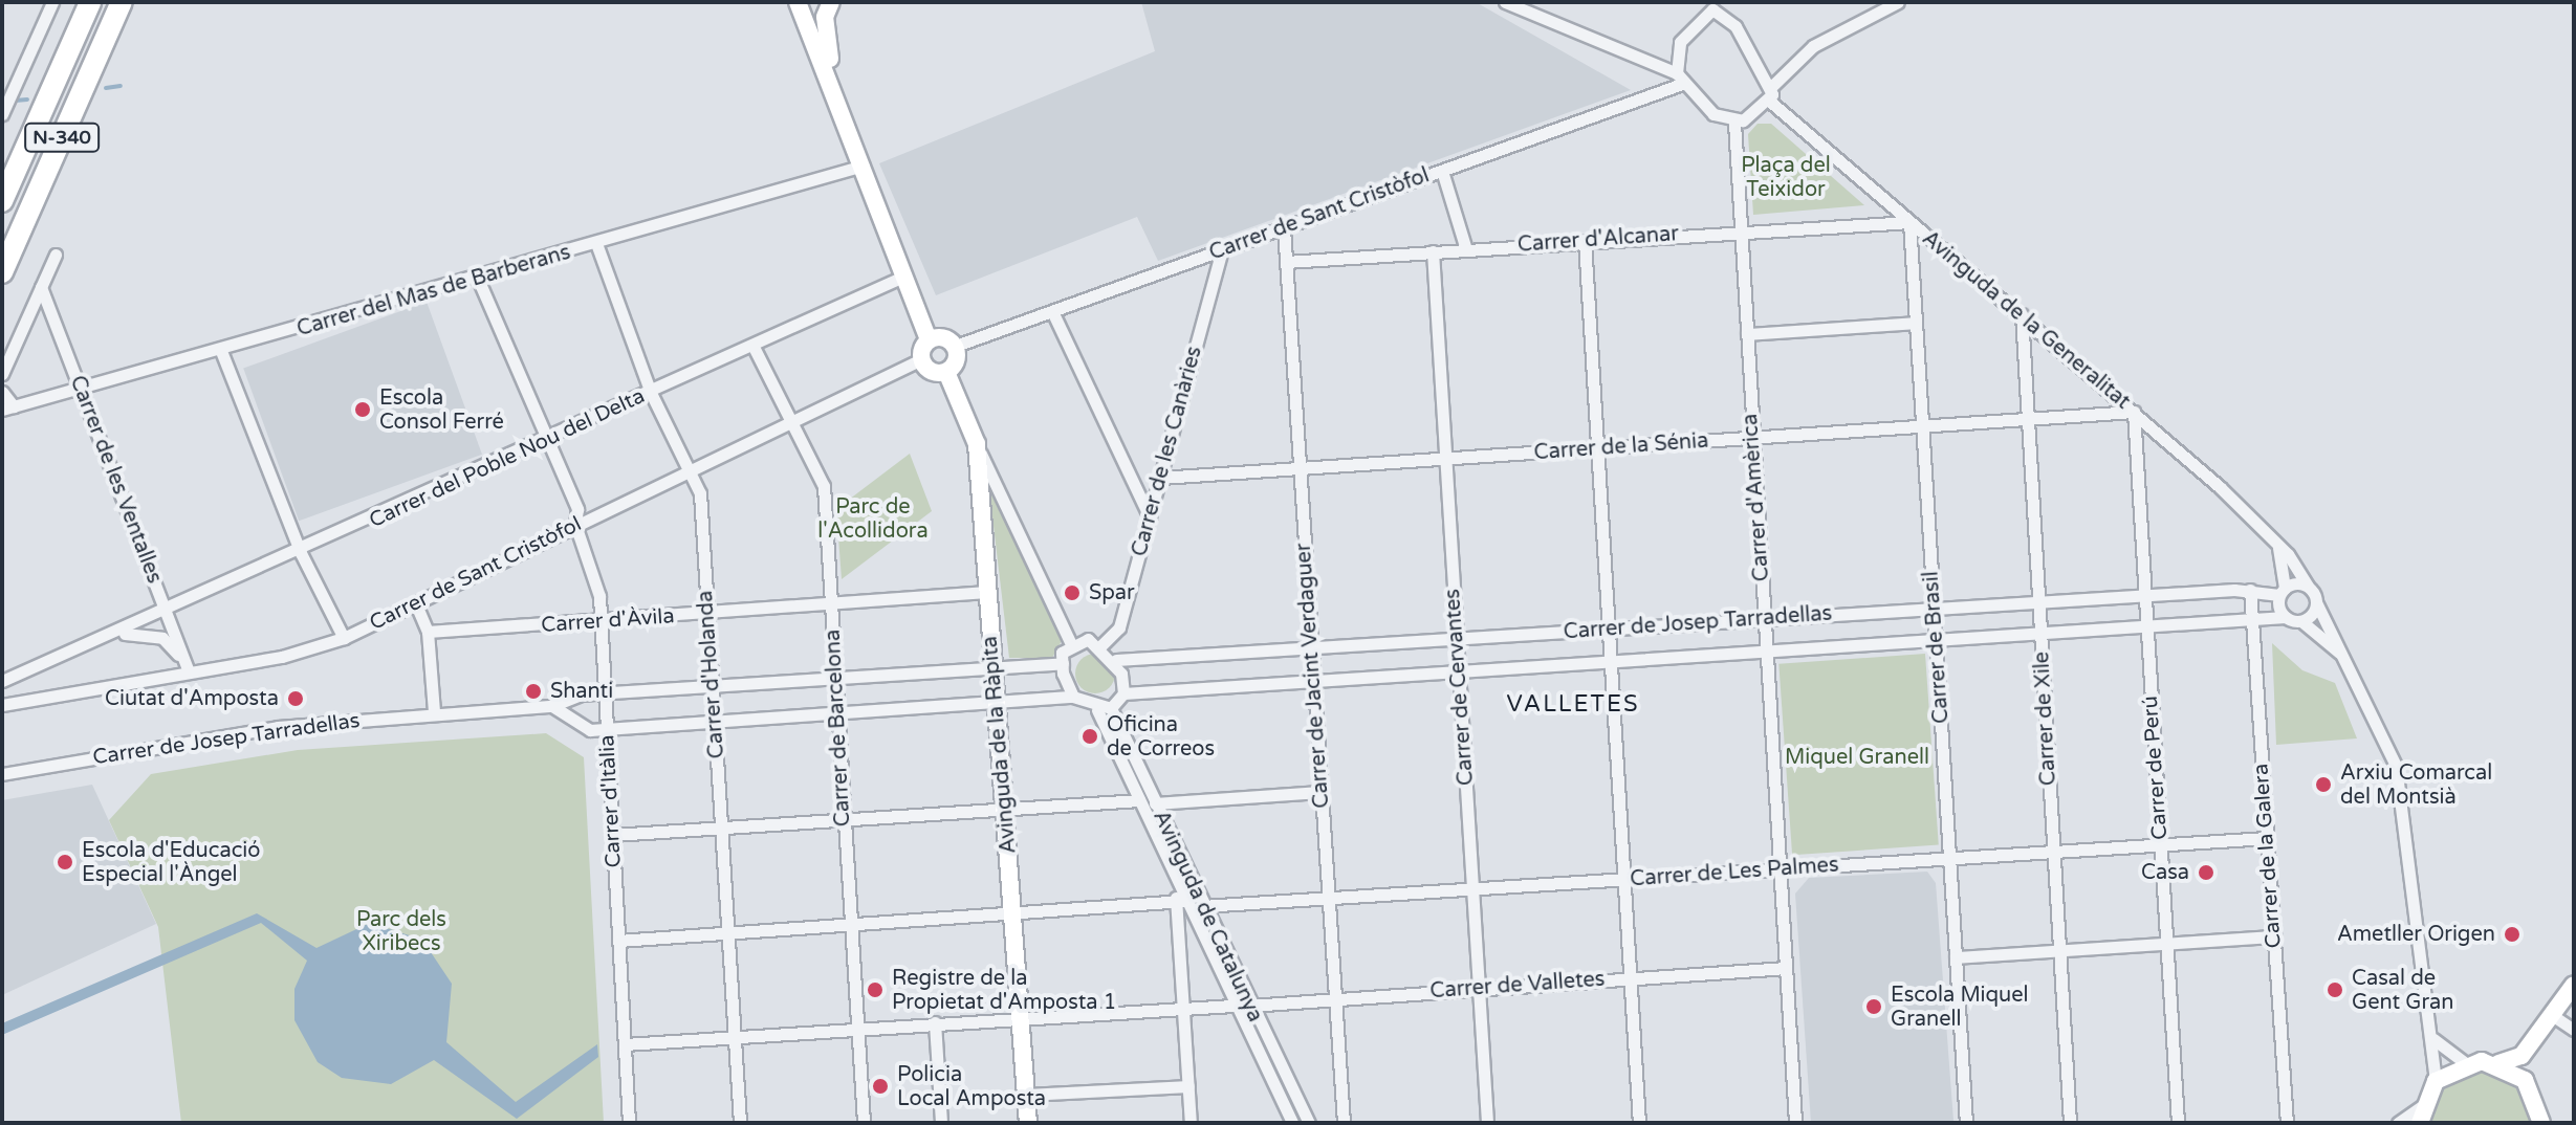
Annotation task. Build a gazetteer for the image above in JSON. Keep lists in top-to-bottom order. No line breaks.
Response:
{"streets":{"highway":["N-340"],"street":["Carrer de Sant Cristòfol","Carrer d'Alcanar","Carrer del Mas de Barberans","Avinguda de la Generalitat","Carrer de la Sénia","Carrer de les Canàries","Carrer del Poble Nou del Delta","Carrer de les Ventalles","Carrer d'Amèrica","Carrer d'Àvila","Carrer de Josep Tarradellas","Carrer de Brasil","Carrer d'Holanda","Carrer de Jacint Verdaguer","Carrer de Cervantes","Carrer de Xile","Carrer de Barcelona","Avinguda de la Ràpita","Carrer de Perú","Carrer d'Itàlia","Carrer de la Galera","Carrer de Les Palmes","Avinguda de Catalunya","Carrer de Valletes"]},"crossings":[["Carrer de Sant Cristòfol","Carrer de les Canàries"],["Carrer de Sant Cristòfol","Carrer del Poble Nou del Delta"],["Carrer de Sant Cristòfol","Carrer de les Ventalles"],["Carrer de Sant Cristòfol","Carrer d'Holanda"],["Carrer de Sant Cristòfol","Carrer de Jacint Verdaguer"],["Carrer de Sant Cristòfol","Carrer de Barcelona"],["Carrer de Sant Cristòfol","Avinguda de la Ràpita"],["Carrer de Sant Cristòfol","Carrer d'Itàlia"],["Carrer d'Alcanar","Avinguda de la Generalitat"],["Carrer d'Alcanar","Carrer d'Amèrica"],["Carrer d'Alcanar","Carrer de Brasil"],["Carrer d'Alcanar","Carrer de Jacint Verdaguer"],["Carrer d'Alcanar","Carrer de Cervantes"],["Carrer del Mas de Barberans","Carrer de les Ventalles"],["Carrer del Mas de Barberans","Carrer d'Holanda"],["Carrer del Mas de Barberans","Carrer d'Itàlia"],["Avinguda de la Generalitat","Carrer de la Sénia"],["Avinguda de la Generalitat","Carrer de Josep Tarradellas"],["Avinguda de la Generalitat","Carrer de Brasil"],["Avinguda de la Generalitat","Carrer de Xile"],["Avinguda de la Generalitat","Carrer de Perú"],["Carrer de la Sénia","Carrer de les Canàries"],["Carrer de la Sénia","Carrer d'Amèrica"],["Carrer de la Sénia","Carrer de Brasil"],["Carrer de la Sénia","Carrer de Jacint Verdaguer"],["Carrer de la Sénia","Carrer de Cervantes"],["Carrer de la Sénia","Carrer de Xile"],["Carrer de la Sénia","Carrer de Perú"],["Carrer de les Canàries","Carrer de Josep Tarradellas"],["Carrer de les Canàries","Avinguda de Catalunya"],["Carrer del Poble Nou del Delta","Carrer de les Ventalles"],["Carrer del Poble Nou del Delta","Carrer d'Holanda"],["Carrer del Poble Nou del Delta","Carrer de Barcelona"],["Carrer del Poble Nou del Delta","Carrer d'Itàlia"],["Carrer d'Amèrica","Carrer de Josep Tarradellas"],["Carrer d'Amèrica","Carrer de Les Palmes"],["Carrer d'Amèrica","Carrer de Valletes"],["Carrer d'Àvila","Carrer d'Holanda"],["Carrer d'Àvila","Carrer de Barcelona"],["Carrer d'Àvila","Avinguda de la Ràpita"],["Carrer d'Àvila","Carrer d'Itàlia"],["Carrer de Josep Tarradellas","Carrer de Brasil"],["Carrer de Josep Tarradellas","Carrer d'Holanda"],["Carrer de Josep Tarradellas","Carrer de Jacint Verdaguer"],["Carrer de Josep Tarradellas","Carrer de Cervantes"],["Carrer de Josep Tarradellas","Carrer de Xile"],["Carrer de Josep Tarradellas","Carrer de Barcelona"],["Carrer de Josep Tarradellas","Avinguda de la Ràpita"],["Carrer de Josep Tarradellas","Carrer de Perú"],["Carrer de Josep Tarradellas","Carrer d'Itàlia"],["Carrer de Josep Tarradellas","Carrer de la Galera"],["Carrer de Josep Tarradellas","Avinguda de Catalunya"],["Carrer de Brasil","Carrer de Les Palmes"],["Carrer de Jacint Verdaguer","Carrer de Les Palmes"],["Carrer de Jacint Verdaguer","Carrer de Valletes"],["Carrer de Cervantes","Carrer de Les Palmes"],["Carrer de Cervantes","Carrer de Valletes"],["Carrer de Xile","Carrer de Les Palmes"],["Carrer de Perú","Carrer de Les Palmes"],["Carrer de la Galera","Carrer de Les Palmes"],["Carrer de Les Palmes","Avinguda de Catalunya"],["Avinguda de Catalunya","Carrer de Valletes"]],"districts":["VALLETES"],"parks":["Plaça del Teixidor","Parc de l'Acollidora","Miquel Granell","Parc dels Xiribecs"],"places":["Escola Consol Ferré","Spar","Shanti","Ciutat d'Amposta","Oficina de Correos","Arxiu Comarcal del Montsià","Escola d'Educació Especial l'Àngel","Casa","Ametller Origen","Registre de la Propietat d'Amposta 1","Casal de Gent Gran","Escola Miquel Granell","Policia Local Amposta"]}
